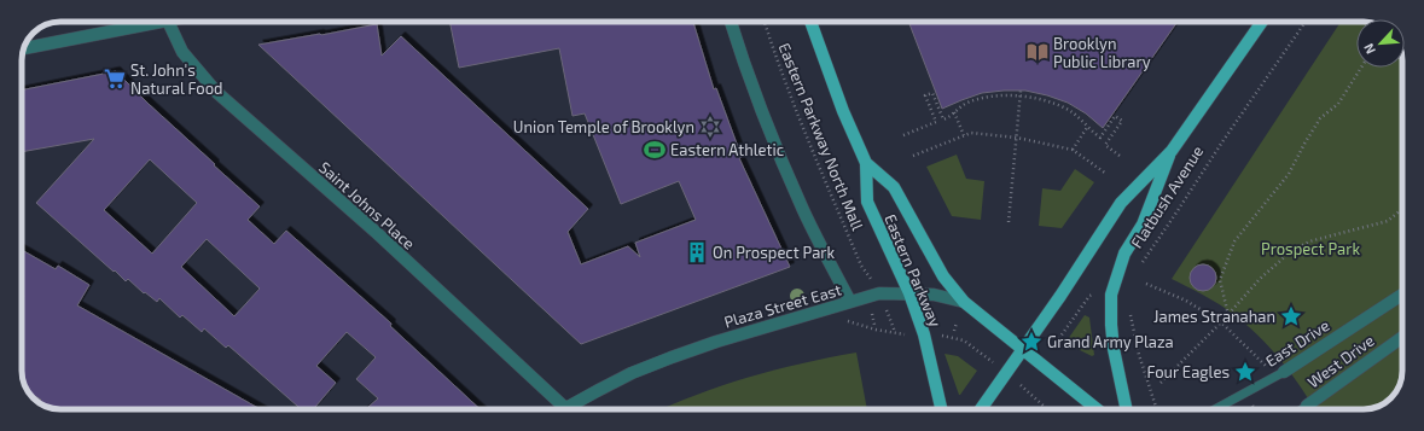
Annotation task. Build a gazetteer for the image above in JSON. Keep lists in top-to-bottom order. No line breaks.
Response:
{"streets":{"main road":["Flatbush Avenue","Eastern Parkway","Plaza Street East"],"street":["Saint Johns Place","East Drive","West Drive"],"path":["Eastern Parkway North Mall"]},"crossings":[["Flatbush Avenue","Plaza Street East"],["Saint Johns Place","Plaza Street East"],["Eastern Parkway","Plaza Street East"]],"parks":["Prospect Park"],"places":{"library":["Brooklyn Public Library"],"supermarket":["St. John's Natural Food"],"synagogue":["Union Temple of Brooklyn"],"sports":["Eastern Athletic"],"building":["On Prospect Park"],"place":["James Stranahan","Grand Army Plaza","Four Eagles"]},"north":"bottom left"}
